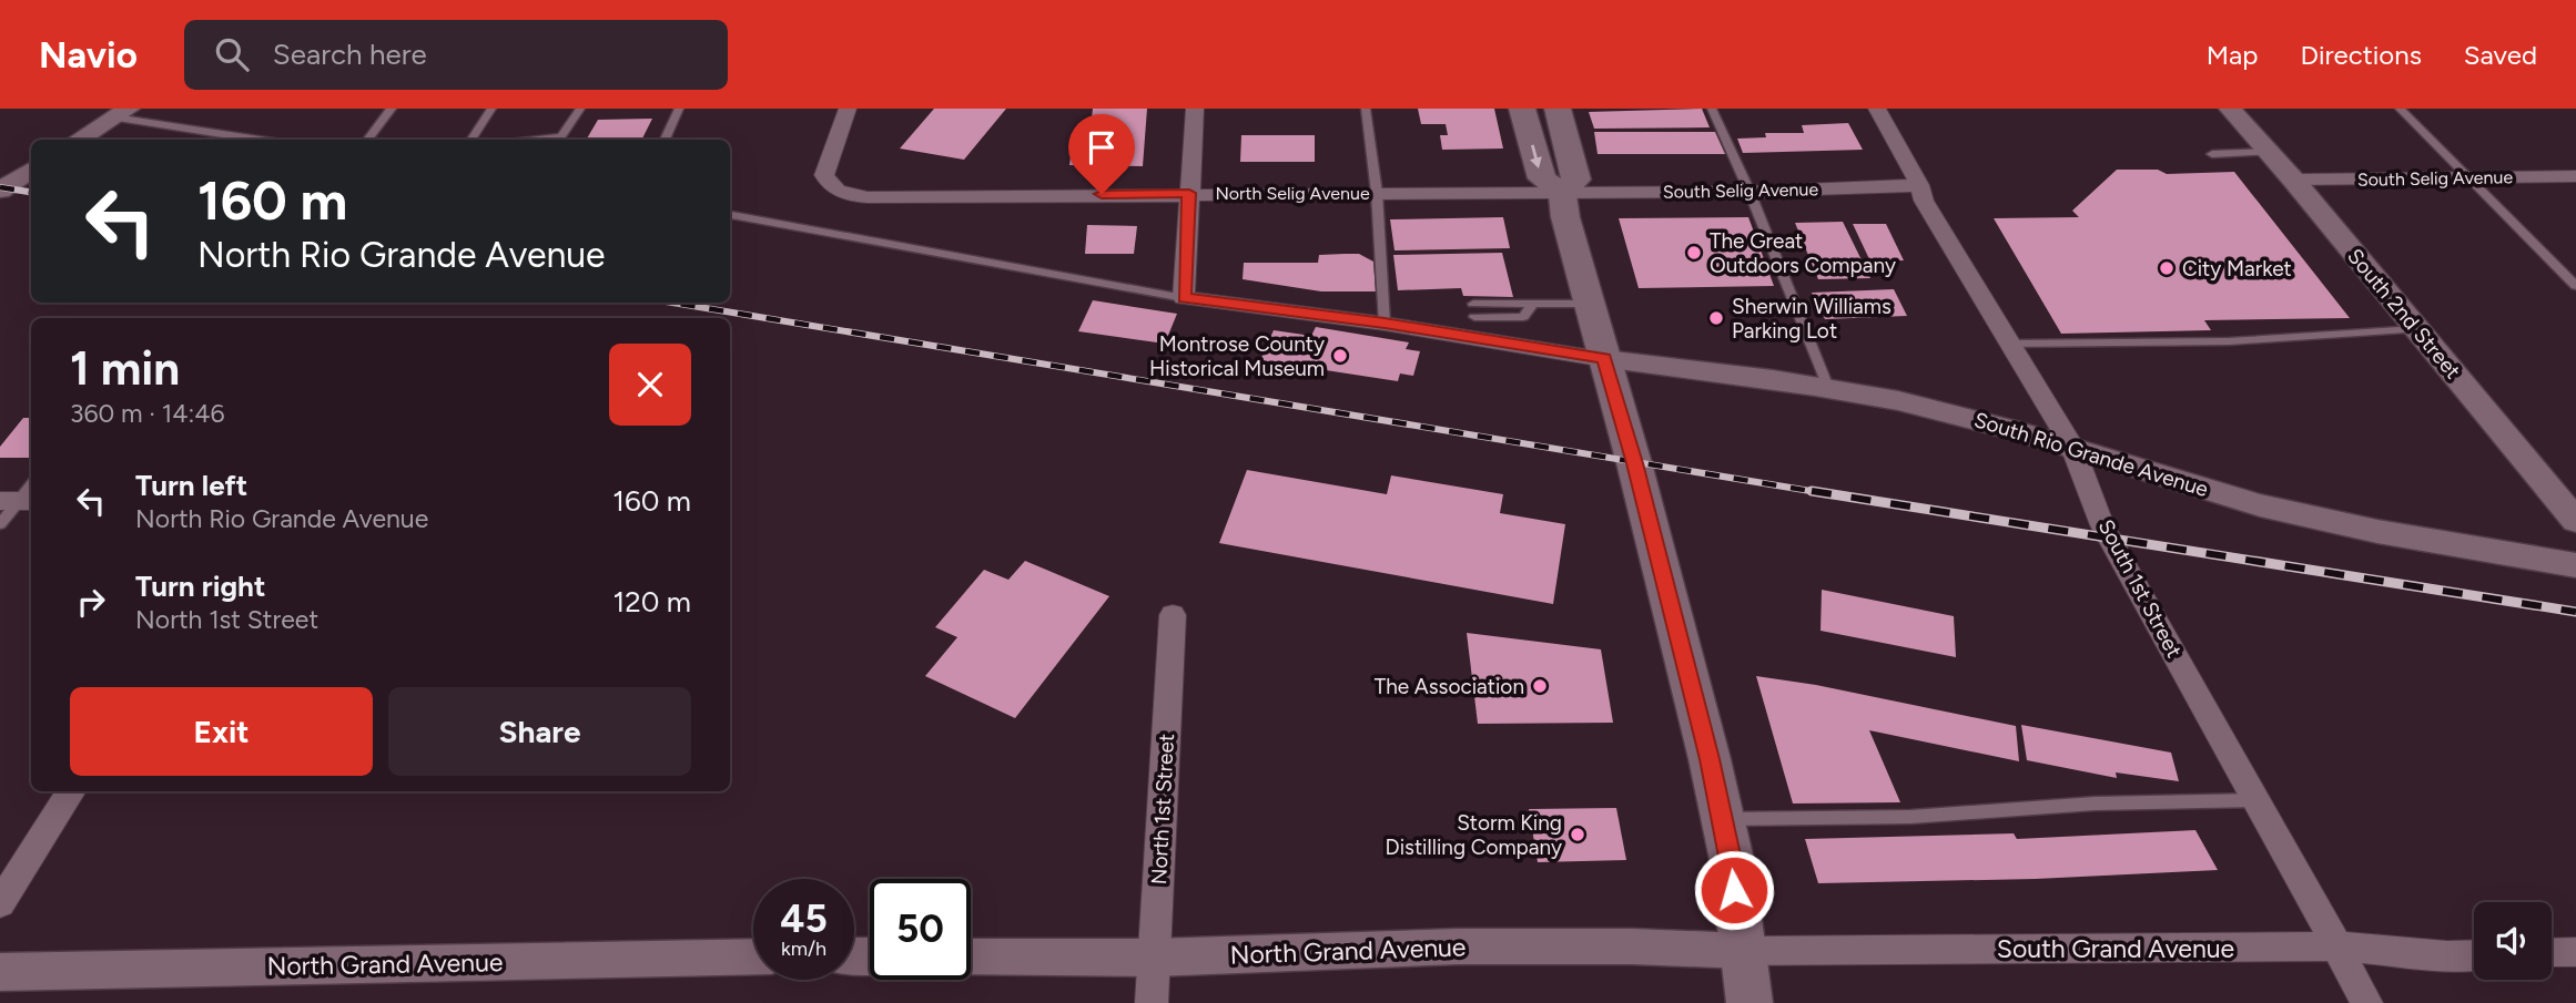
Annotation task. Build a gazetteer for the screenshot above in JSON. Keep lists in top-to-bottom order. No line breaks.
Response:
{"streets":{"street":["South Selig Avenue","North Selig Avenue","South 2nd Street","South Rio Grande Avenue","South 1st Street","North 1st Street","South Grand Avenue","North Grand Avenue"]},"crossings":[["South Selig Avenue","North Selig Avenue"],["South Selig Avenue","South 2nd Street"],["South Selig Avenue","South 1st Street"],["South Rio Grande Avenue","South 1st Street"],["South 1st Street","South Grand Avenue"],["North 1st Street","North Grand Avenue"],["South Grand Avenue","North Grand Avenue"]],"places":["The Great Outdoors Company","City Market","Sherwin Williams Parking Lot","Montrose County Historical Museum","The Association","Storm King Distilling Company"],"page":{"header":"Navio","search":"Search here","nav":["Map","Directions","Saved"],"turn":["160 m","North Rio Grande Avenue"],"heading":["1 min","360 m · 14:46"],"list":[{"name":"Turn left","note":"North Rio Grande Avenue","value":"160 m"},{"name":"Turn right","note":"North 1st Street","value":"120 m"}],"buttons":["Exit","Share"],"speed":"45 km/h","limit":"50"}}
